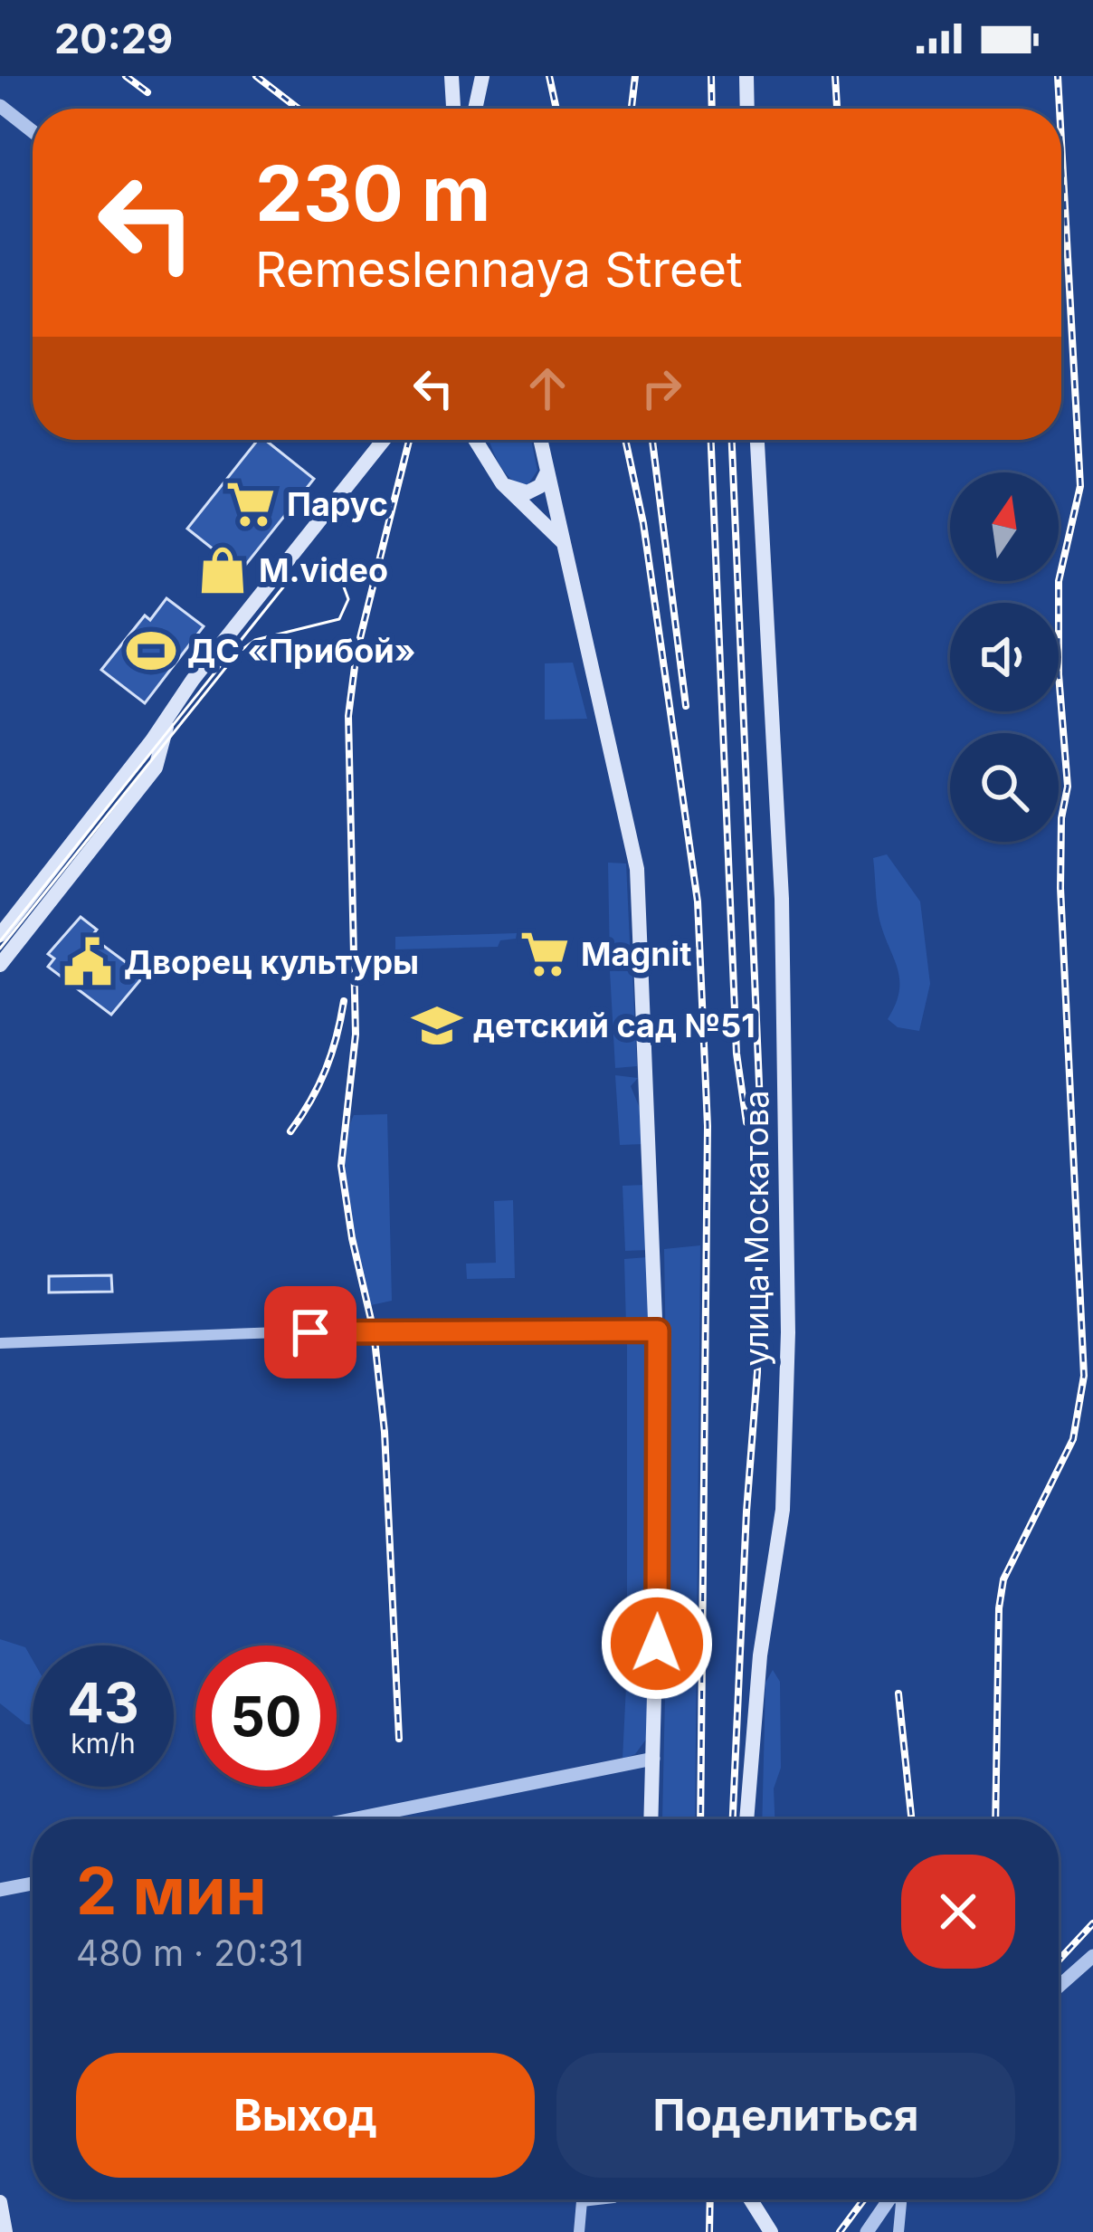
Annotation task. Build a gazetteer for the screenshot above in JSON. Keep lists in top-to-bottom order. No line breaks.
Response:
{"streets":{"main road":["улица Москатова"]},"places":{"supermarket":["Парус","Magnit"],"shop":["M.video"],"sports":["ДC «Прибой»"],"public building":["Дворец культуры"],"school or university":["детский сад №51"]},"north":"top","page":{"status":"20:29","turn":["230 m","Remeslennaya Street"],"speed":"43 km/h","limit":"50","heading":["2 мин","480 m · 20:31"],"buttons":["Выход","Поделиться"]}}
